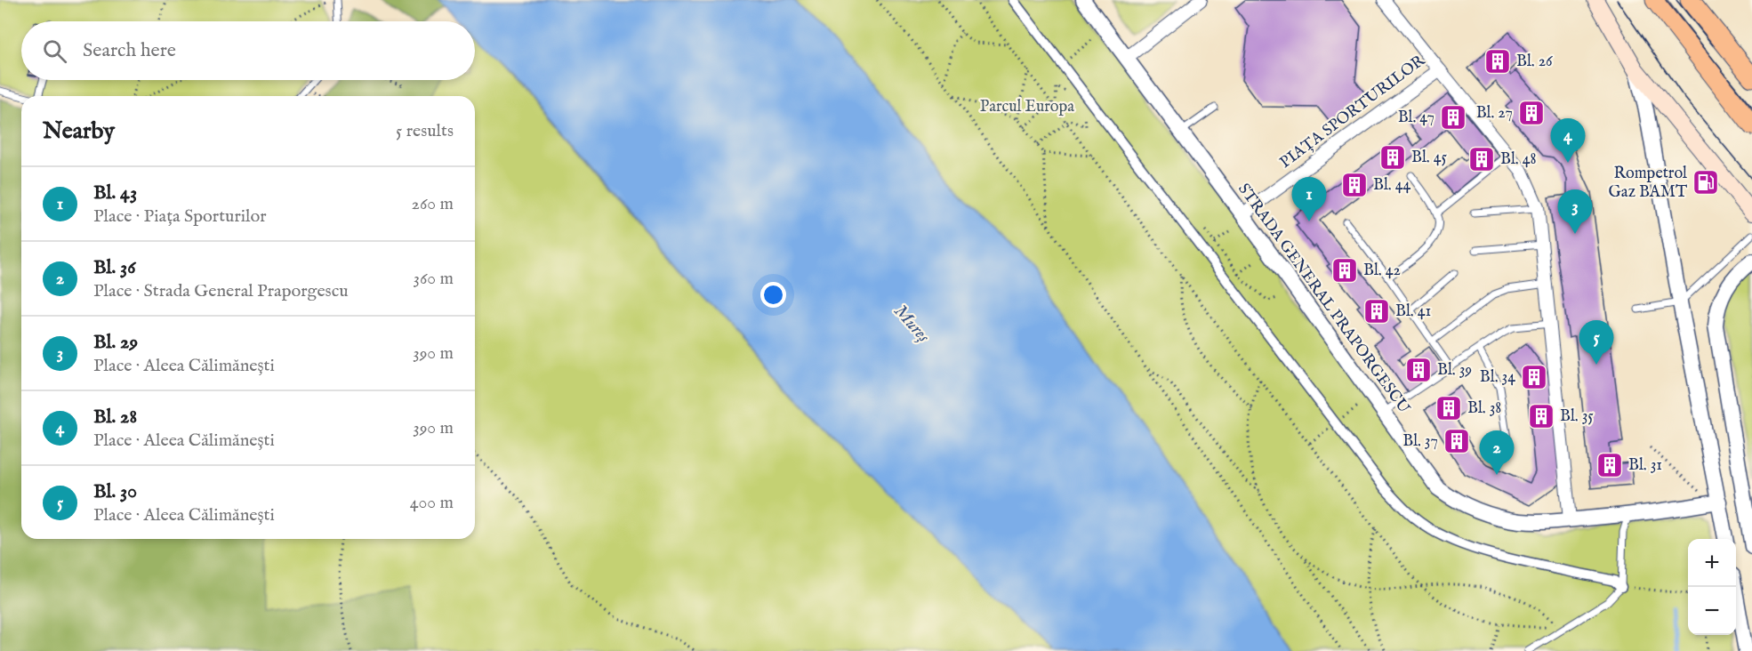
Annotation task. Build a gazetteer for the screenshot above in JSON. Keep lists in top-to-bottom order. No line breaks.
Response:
{"streets":{"street":["PIAȚA SPORTURILOR","STRADA GENERAL PRAPORGESCU"]},"crossings":[["PIAȚA SPORTURILOR","STRADA GENERAL PRAPORGESCU"]],"water":["Mureș"],"parks":["Parcul Europa"],"places":{"building":["Bl. 26","Bl. 27","Bl. 47","Bl. 45","Bl. 48","Bl. 44","Bl. 42","Bl. 41","Bl. 39","Bl. 34","Bl. 38","Bl. 35","Bl. 37","Bl. 31"],"fuel station":["Rompetrol Gaz BAMT"]},"page":{"search":"Search here","heading":["Nearby","5 results"],"pins":["4","1","3","5","2"],"list":[{"mark":"1","name":"Bl. 43","note":"Place · Piața Sporturilor","value":"260 m"},{"mark":"2","name":"Bl. 36","note":"Place · Strada General Praporgescu","value":"360 m"},{"mark":"3","name":"Bl. 29","note":"Place · Aleea Călimănești","value":"390 m"},{"mark":"4","name":"Bl. 28","note":"Place · Aleea Călimănești","value":"390 m"},{"mark":"5","name":"Bl. 30","note":"Place · Aleea Călimănești","value":"400 m"}],"map_buttons":["+","−"]}}
